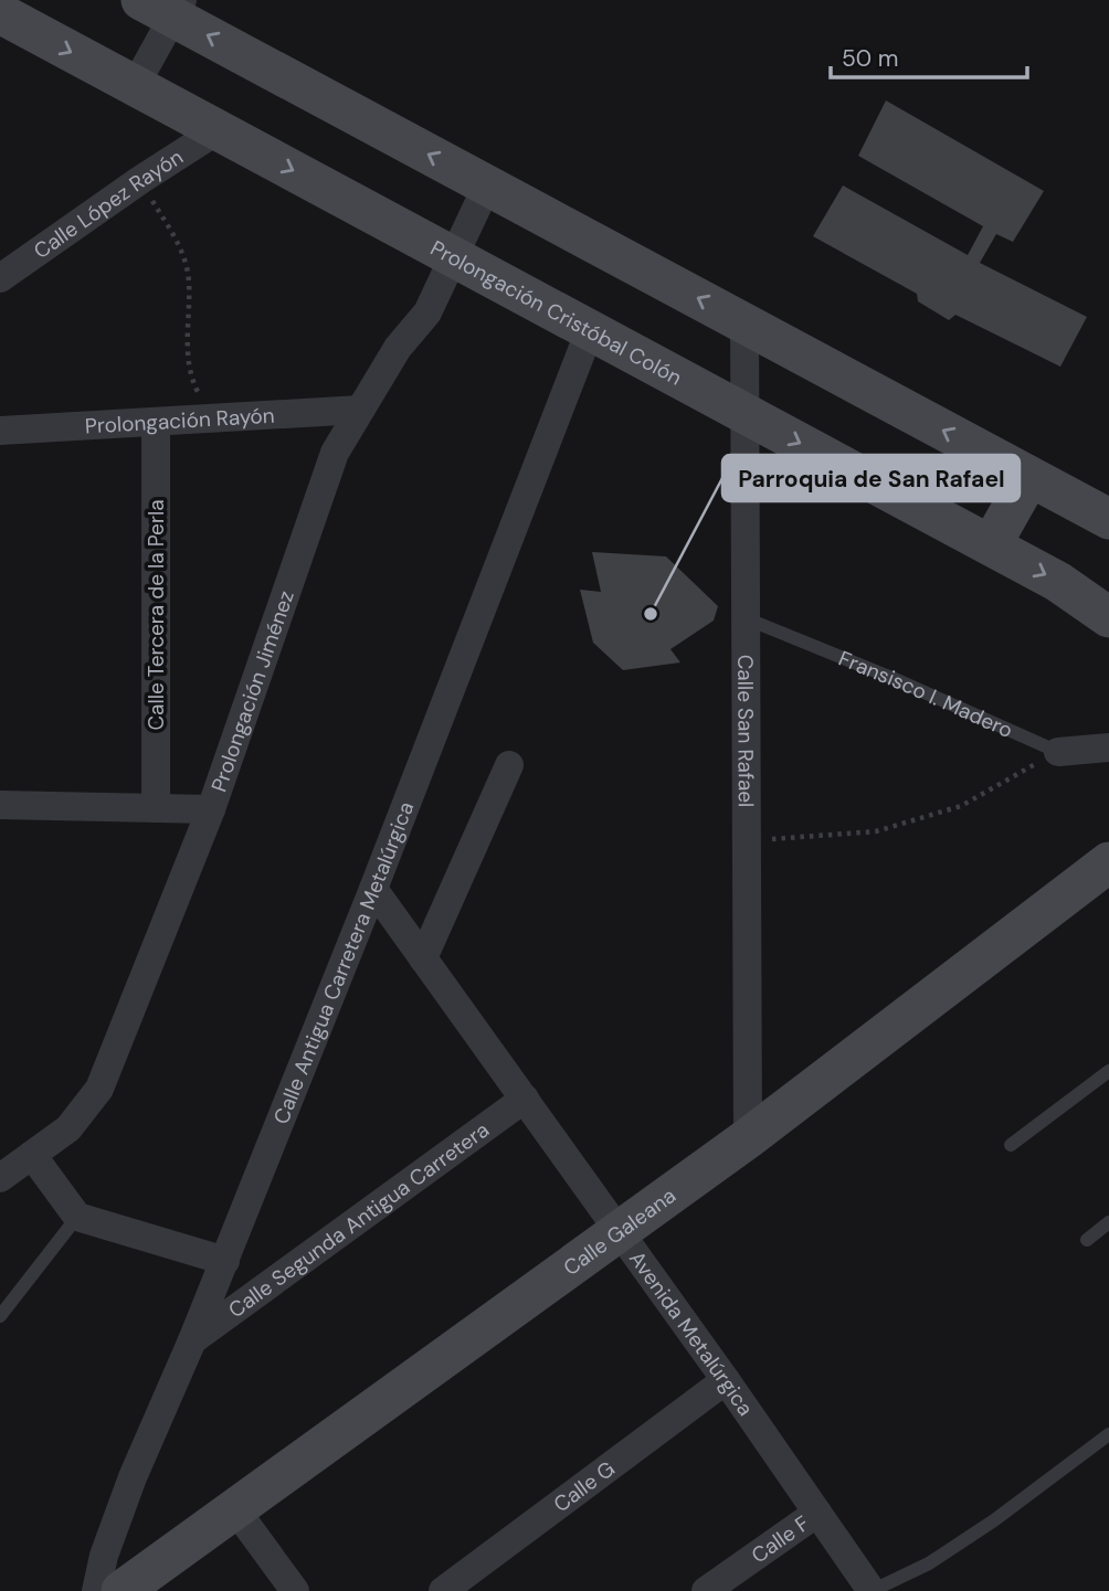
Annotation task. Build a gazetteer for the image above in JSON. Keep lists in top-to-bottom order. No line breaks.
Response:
{"streets":{"street":["Calle López Rayón","Prolongación Cristóbal Colón","Prolongación Rayón","Calle Tercera de la Perla","Prolongación Jiménez","Fransisco I. Madero","Calle San Rafael","Calle Antigua Carretera Metalúrgica","Calle Segunda Antigua Carretera","Calle Galeana","Avenida Metalúrgica","Calle G","Calle F"]},"crossings":[["Calle López Rayón","Prolongación Cristóbal Colón"],["Prolongación Cristóbal Colón","Prolongación Jiménez"],["Prolongación Cristóbal Colón","Calle San Rafael"],["Prolongación Cristóbal Colón","Calle Antigua Carretera Metalúrgica"],["Prolongación Rayón","Calle Tercera de la Perla"],["Prolongación Rayón","Prolongación Jiménez"],["Fransisco I. Madero","Calle San Rafael"],["Calle San Rafael","Calle Galeana"],["Calle Antigua Carretera Metalúrgica","Calle Segunda Antigua Carretera"],["Calle Antigua Carretera Metalúrgica","Avenida Metalúrgica"],["Calle Segunda Antigua Carretera","Avenida Metalúrgica"],["Calle Galeana","Avenida Metalúrgica"],["Avenida Metalúrgica","Calle G"],["Avenida Metalúrgica","Calle F"]],"places":["Parroquia de San Rafael"],"scale_bar":"50 m"}
